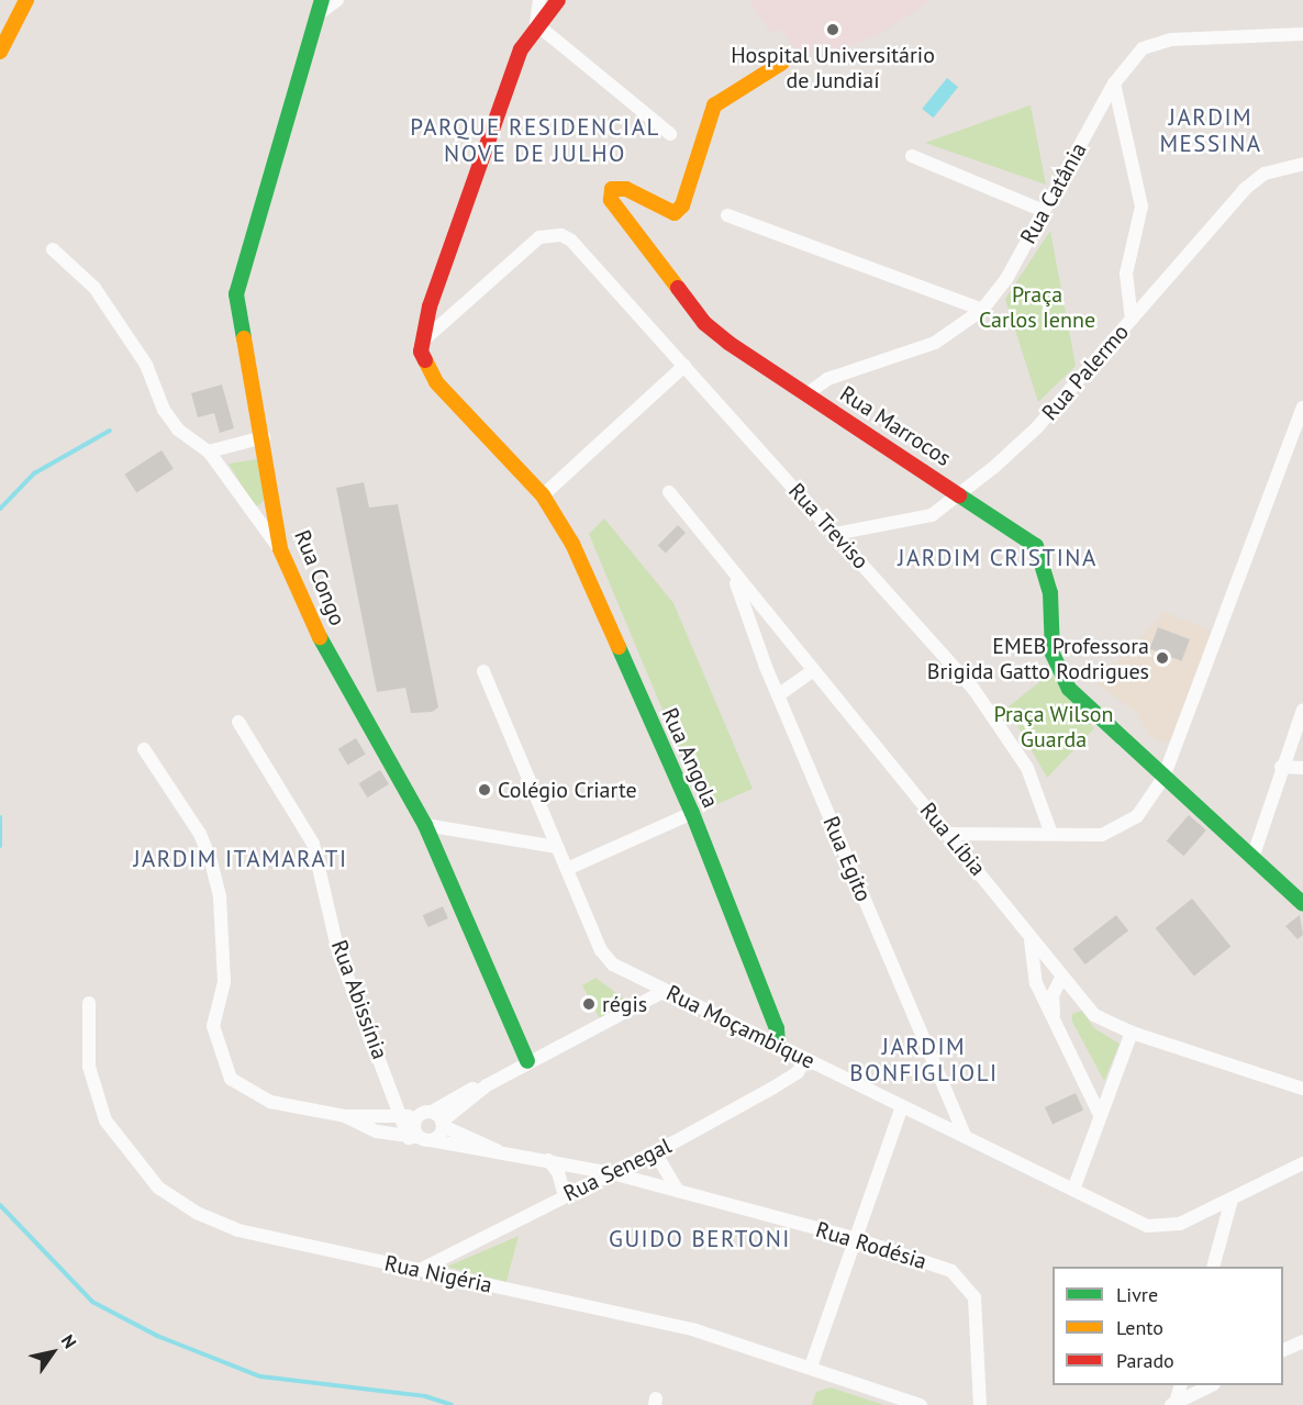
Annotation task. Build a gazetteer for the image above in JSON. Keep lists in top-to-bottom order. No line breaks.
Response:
{"streets":{"main road":["Rua Marrocos","Rua Congo","Rua Angola"],"street":["Rua Catânia","Rua Palermo","Rua Treviso","Rua Líbia","Rua Egito","Rua Abissínia","Rua Moçambique","Rua Senegal","Rua Rodésia","Rua Nigéria"]},"crossings":[["Rua Catânia","Rua Marrocos"],["Rua Palermo","Rua Marrocos"],["Rua Palermo","Rua Treviso"],["Rua Treviso","Rua Angola"],["Rua Angola","Rua Moçambique"],["Rua Líbia","Rua Egito"],["Rua Egito","Rua Moçambique"],["Rua Abissínia","Rua Rodésia"],["Rua Moçambique","Rua Senegal"],["Rua Senegal","Rua Rodésia"],["Rua Senegal","Rua Nigéria"]],"districts":["JARDIM MESSINA","PARQUE RESIDENCIAL NOVE DE JULHO","JARDIM CRISTINA","JARDIM ITAMARATI","JARDIM BONFIGLIOLI","GUIDO BERTONI"],"parks":["Praça Carlos Ienne","Praça Wilson Guarda"],"places":["Hospital Universitário de Jundiaí","EMEB Professora Brigida Gatto Rodrigues","Colégio Criarte","régis"],"legend":["Livre","Lento","Parado"],"north":"top right"}
